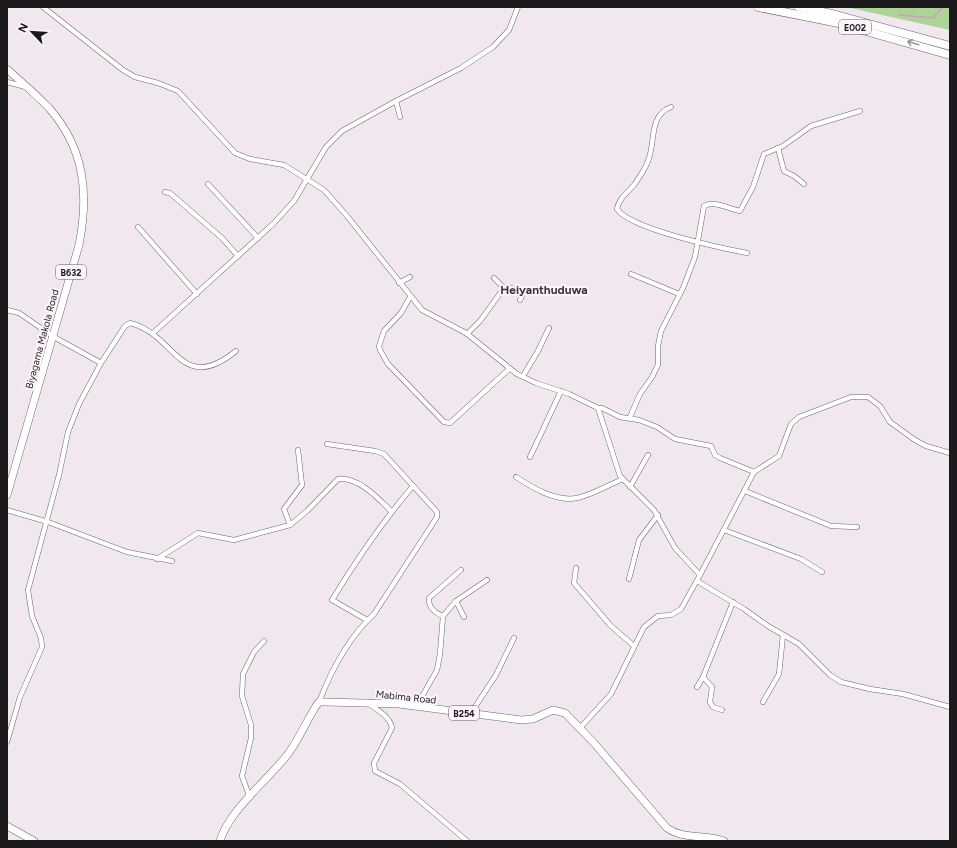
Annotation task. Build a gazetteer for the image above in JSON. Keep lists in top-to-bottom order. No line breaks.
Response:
{"streets":{"highway":["E002"],"main road":["B632","Biyagama Makola Road","Mabima Road","B254"]},"districts":["Heiyanthuduwa"],"north":"top left"}
